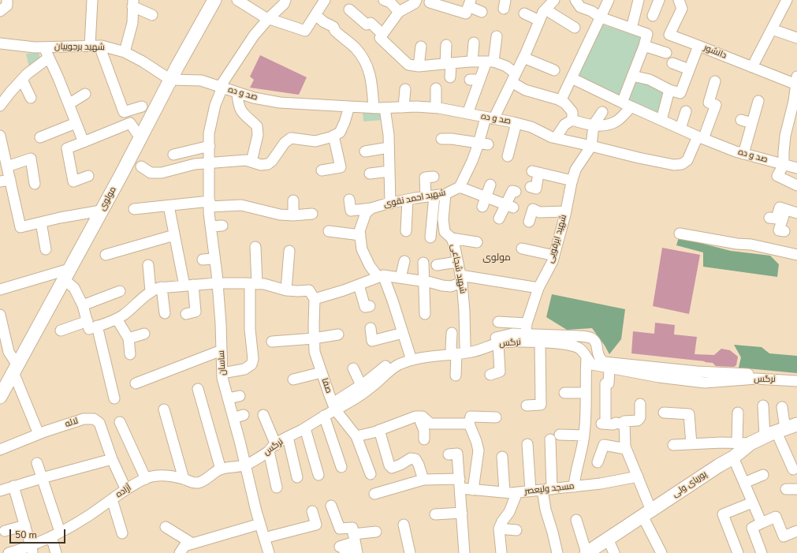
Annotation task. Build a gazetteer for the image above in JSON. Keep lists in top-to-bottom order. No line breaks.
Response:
{"streets":{"main road":["مولوی","پوریای ولی"],"street":["شهید برجوییان","دانشور","صد و ده","شهید احمد نقوی","شهید ابرقویی","شهید شجاعی","نرگس","ساسان","صفا","لاله","مسجد ولیعصر","آزاده"]},"crossings":[["شهید برجوییان","صد و ده"],["شهید برجوییان","مولوی"],["دانشور","صد و ده"],["صد و ده","مولوی"],["صد و ده","شهید ابرقویی"],["صد و ده","ساسان"],["شهید احمد نقوی","شهید شجاعی"],["شهید ابرقویی","نرگس"],["شهید شجاعی","نرگس"],["نرگس","ساسان"],["نرگس","صفا"],["نرگس","آزاده"],["ساسان","آزاده"],["لاله","آزاده"]],"districts":["مولوی"],"scale_bar":"50 m"}
